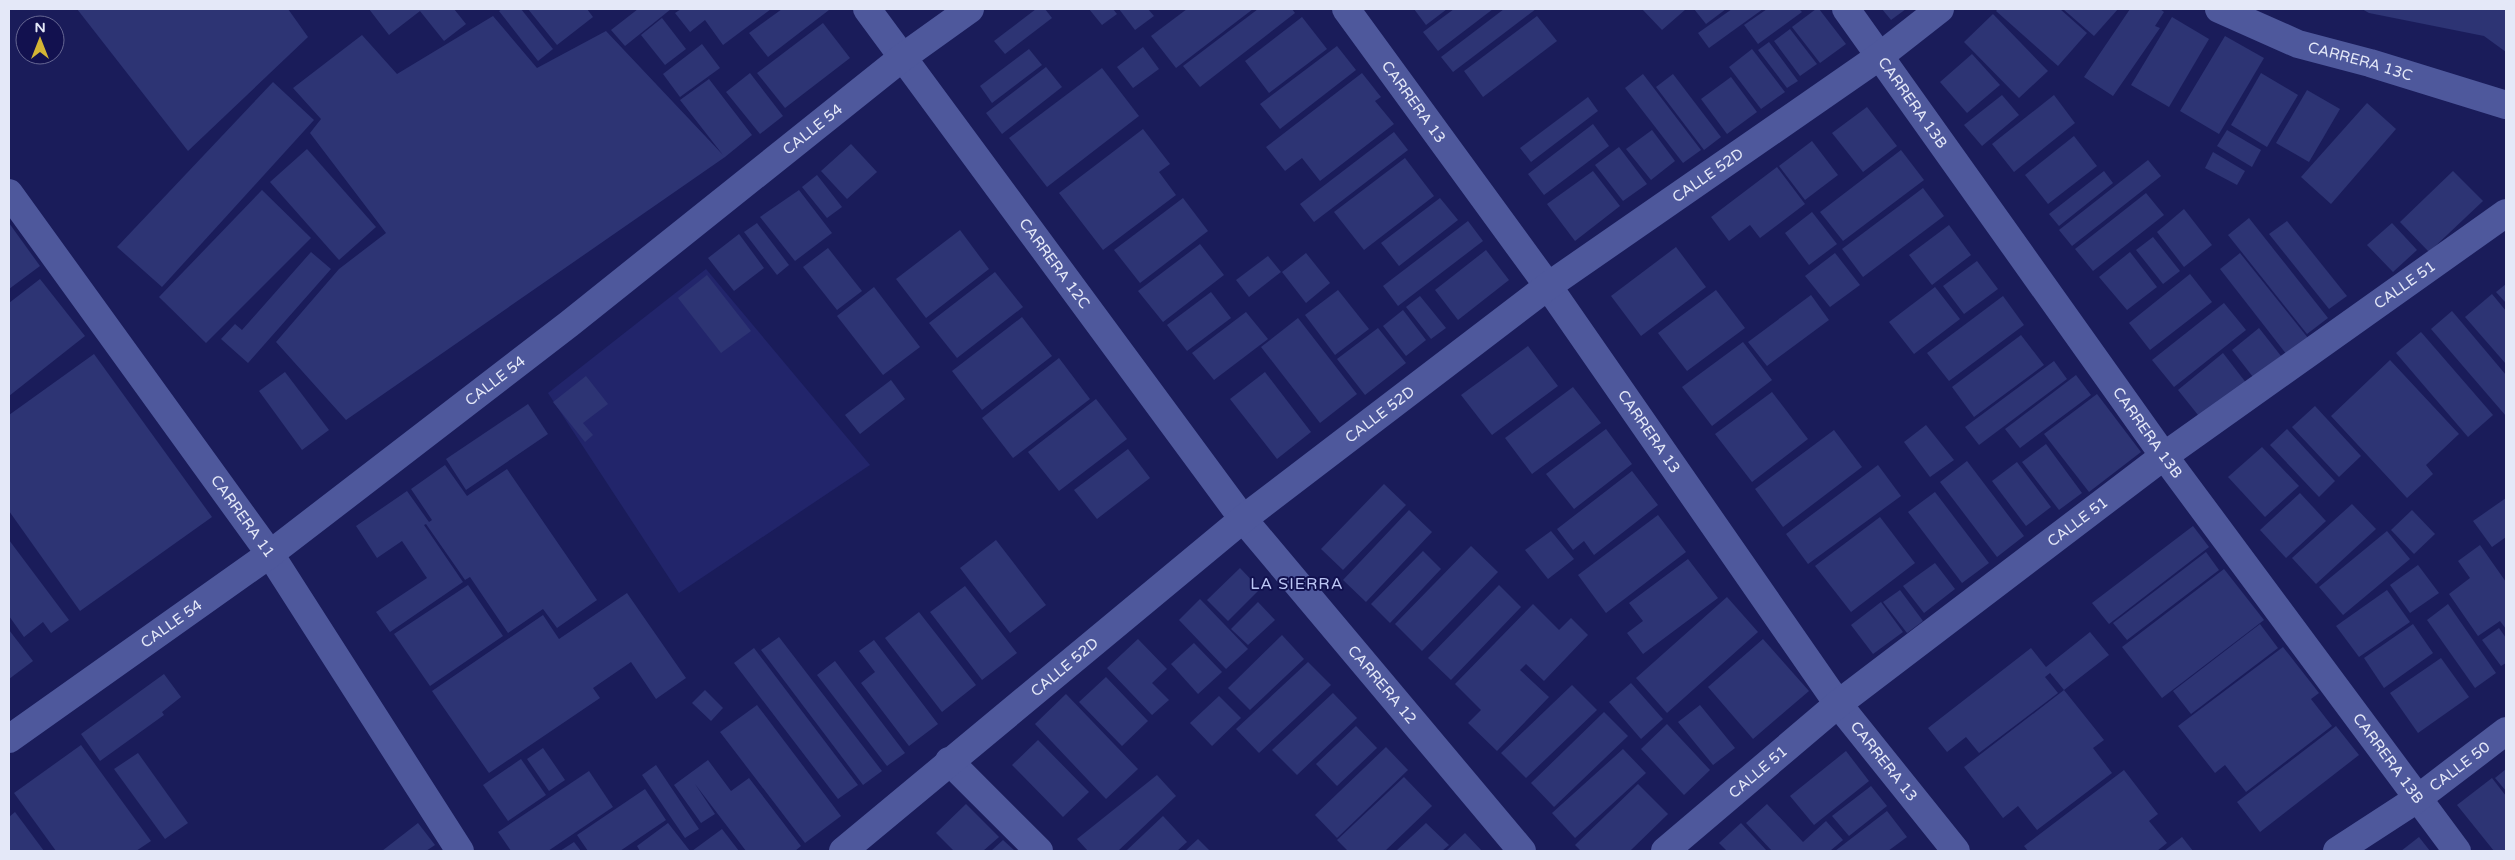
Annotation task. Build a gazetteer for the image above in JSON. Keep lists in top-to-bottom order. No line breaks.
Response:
{"streets":{"street":["CARRERA 13C","CARRERA 13","CARRERA 13B","CALLE 54","CALLE 52D","CARRERA 12C","CALLE 51","CARRERA 11","CARRERA 12","CALLE 50"]},"crossings":[["CARRERA 13","CALLE 52D"],["CARRERA 13","CALLE 51"],["CARRERA 13B","CALLE 52D"],["CARRERA 13B","CALLE 51"],["CARRERA 13B","CALLE 50"],["CALLE 54","CARRERA 12C"],["CALLE 54","CARRERA 11"],["CALLE 52D","CARRERA 12C"],["CALLE 52D","CARRERA 12"],["CARRERA 12C","CARRERA 12"]],"districts":["LA SIERRA"],"north":"top"}
